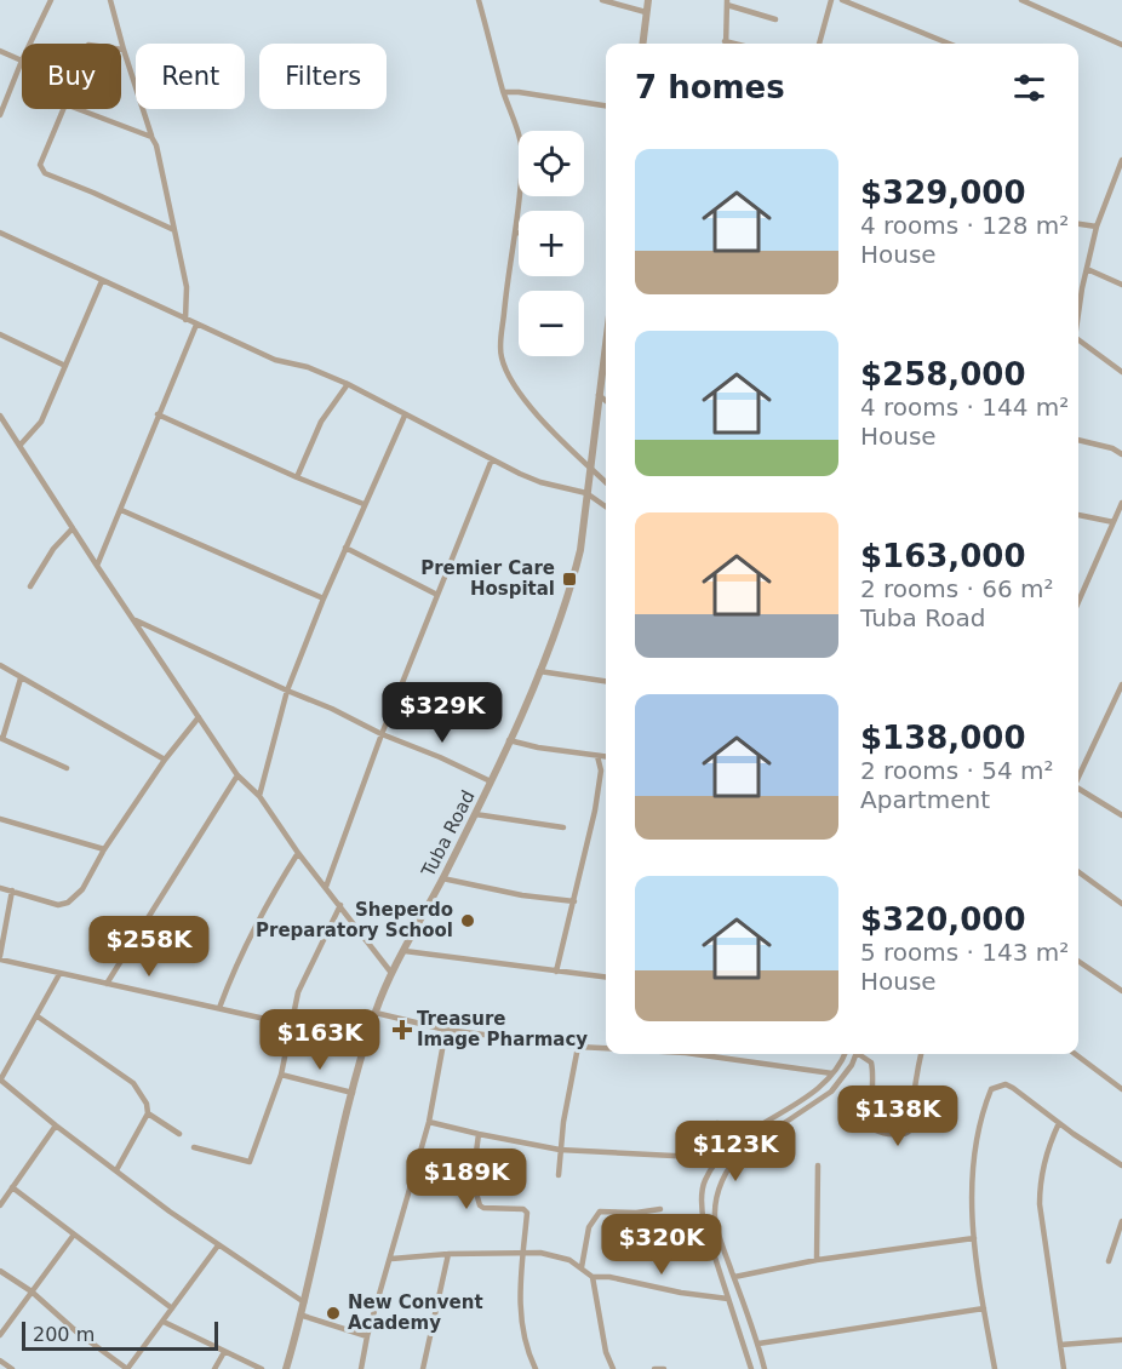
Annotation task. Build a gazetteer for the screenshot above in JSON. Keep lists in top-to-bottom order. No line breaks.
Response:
{"streets":{"street":["Tuba Road"]},"places":{"transit":["Premier Care Hospital"],"other":["Sheperdo Preparatory School","New Convent Academy"],"health":["Treasure Image Pharmacy"]},"scale_bar":"200 m","page":{"chip":["Buy","Rent","Filters"],"heading":"7 homes","map_buttons":["+","−"],"list":[{"name":"$329,000","note":"4 rooms · 128 m² · House"},{"name":"$258,000","note":"4 rooms · 144 m² · House"},{"name":"$163,000","note":"2 rooms · 66 m² · Tuba Road"},{"name":"$138,000","note":"2 rooms · 54 m² · Apartment"},{"name":"$320,000","note":"5 rooms · 143 m² · House"}],"price":["$329K","$258K","$163K","$138K","$123K","$189K","$320K"],"scale":"200 m"}}
